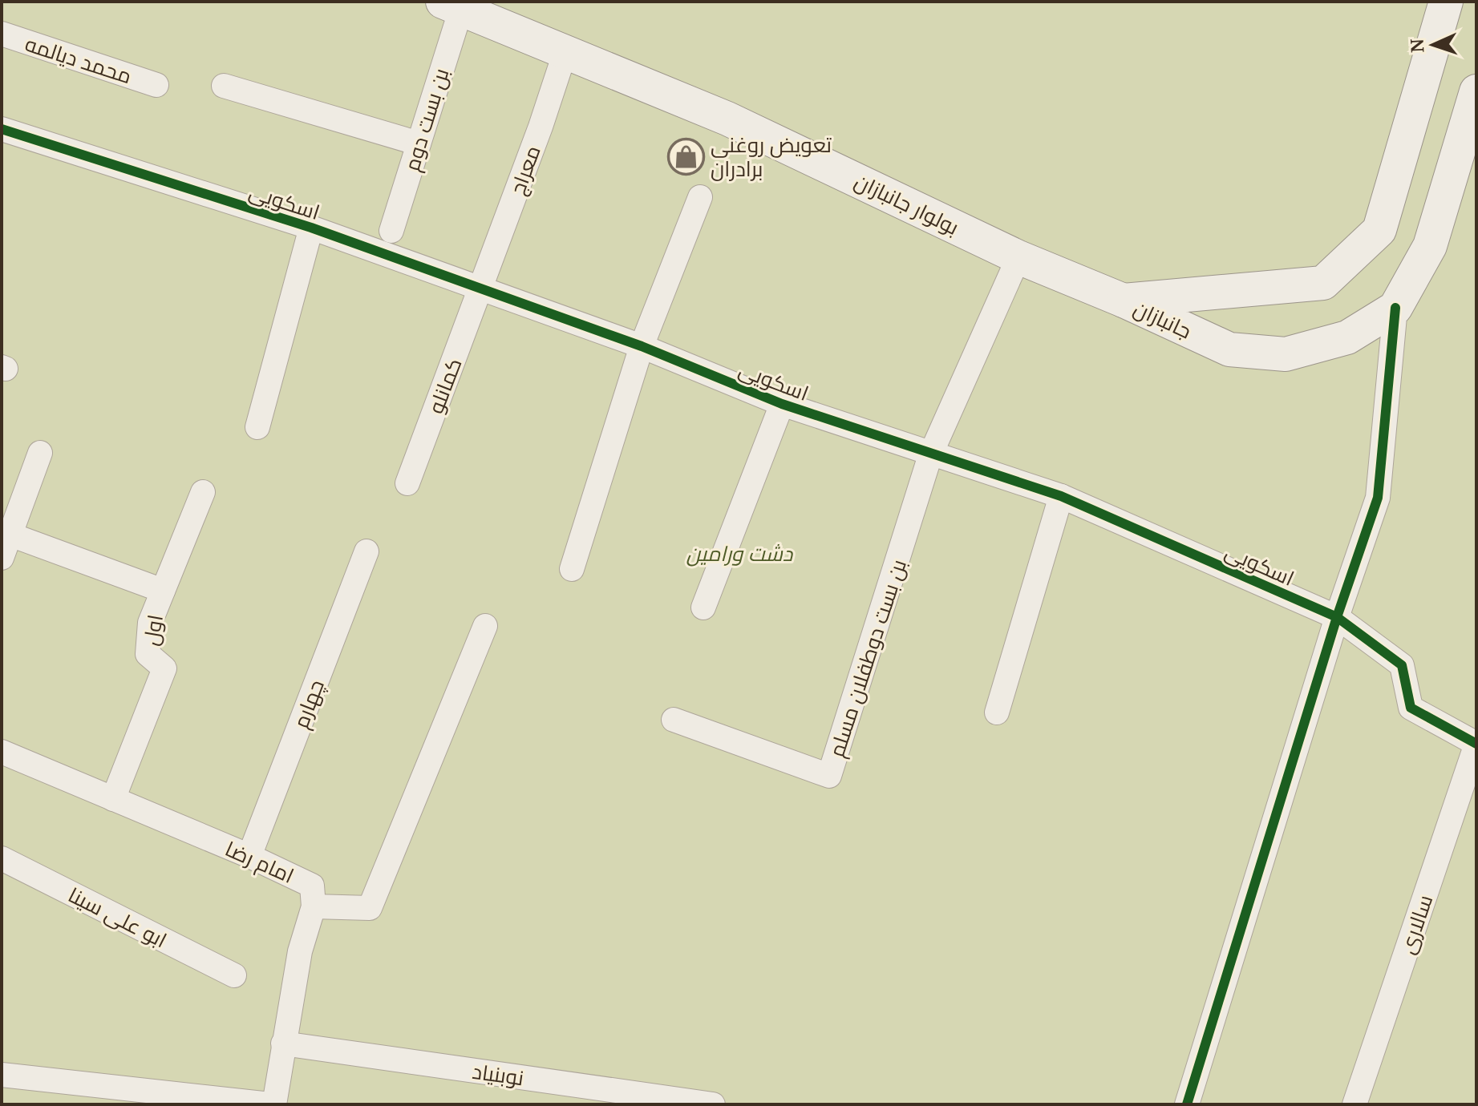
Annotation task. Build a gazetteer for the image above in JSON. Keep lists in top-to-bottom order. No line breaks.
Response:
{"streets":{"main road":["بولوار جانبازان","جانبازان"],"street":["محمد دیالمه","بن بست دوم","معراج","اسکویی","کمانلو","اول","بن بست دوطفلان مسلم","چهارم","امام رضا","ابو علی سینا","سالاری","نوبنیاد"]},"crossings":[["بن بست دوم","بولوار جانبازان"],["معراج","اسکویی"],["معراج","بولوار جانبازان"],["معراج","کمانلو"],["اسکویی","کمانلو"],["اسکویی","بن بست دوطفلان مسلم"],["اسکویی","سالاری"],["بولوار جانبازان","جانبازان"],["اول","امام رضا"],["چهارم","امام رضا"]],"parks":["دشت ورامین"],"places":{"shop":["تعویض روغنی برادران"]},"north":"left"}
